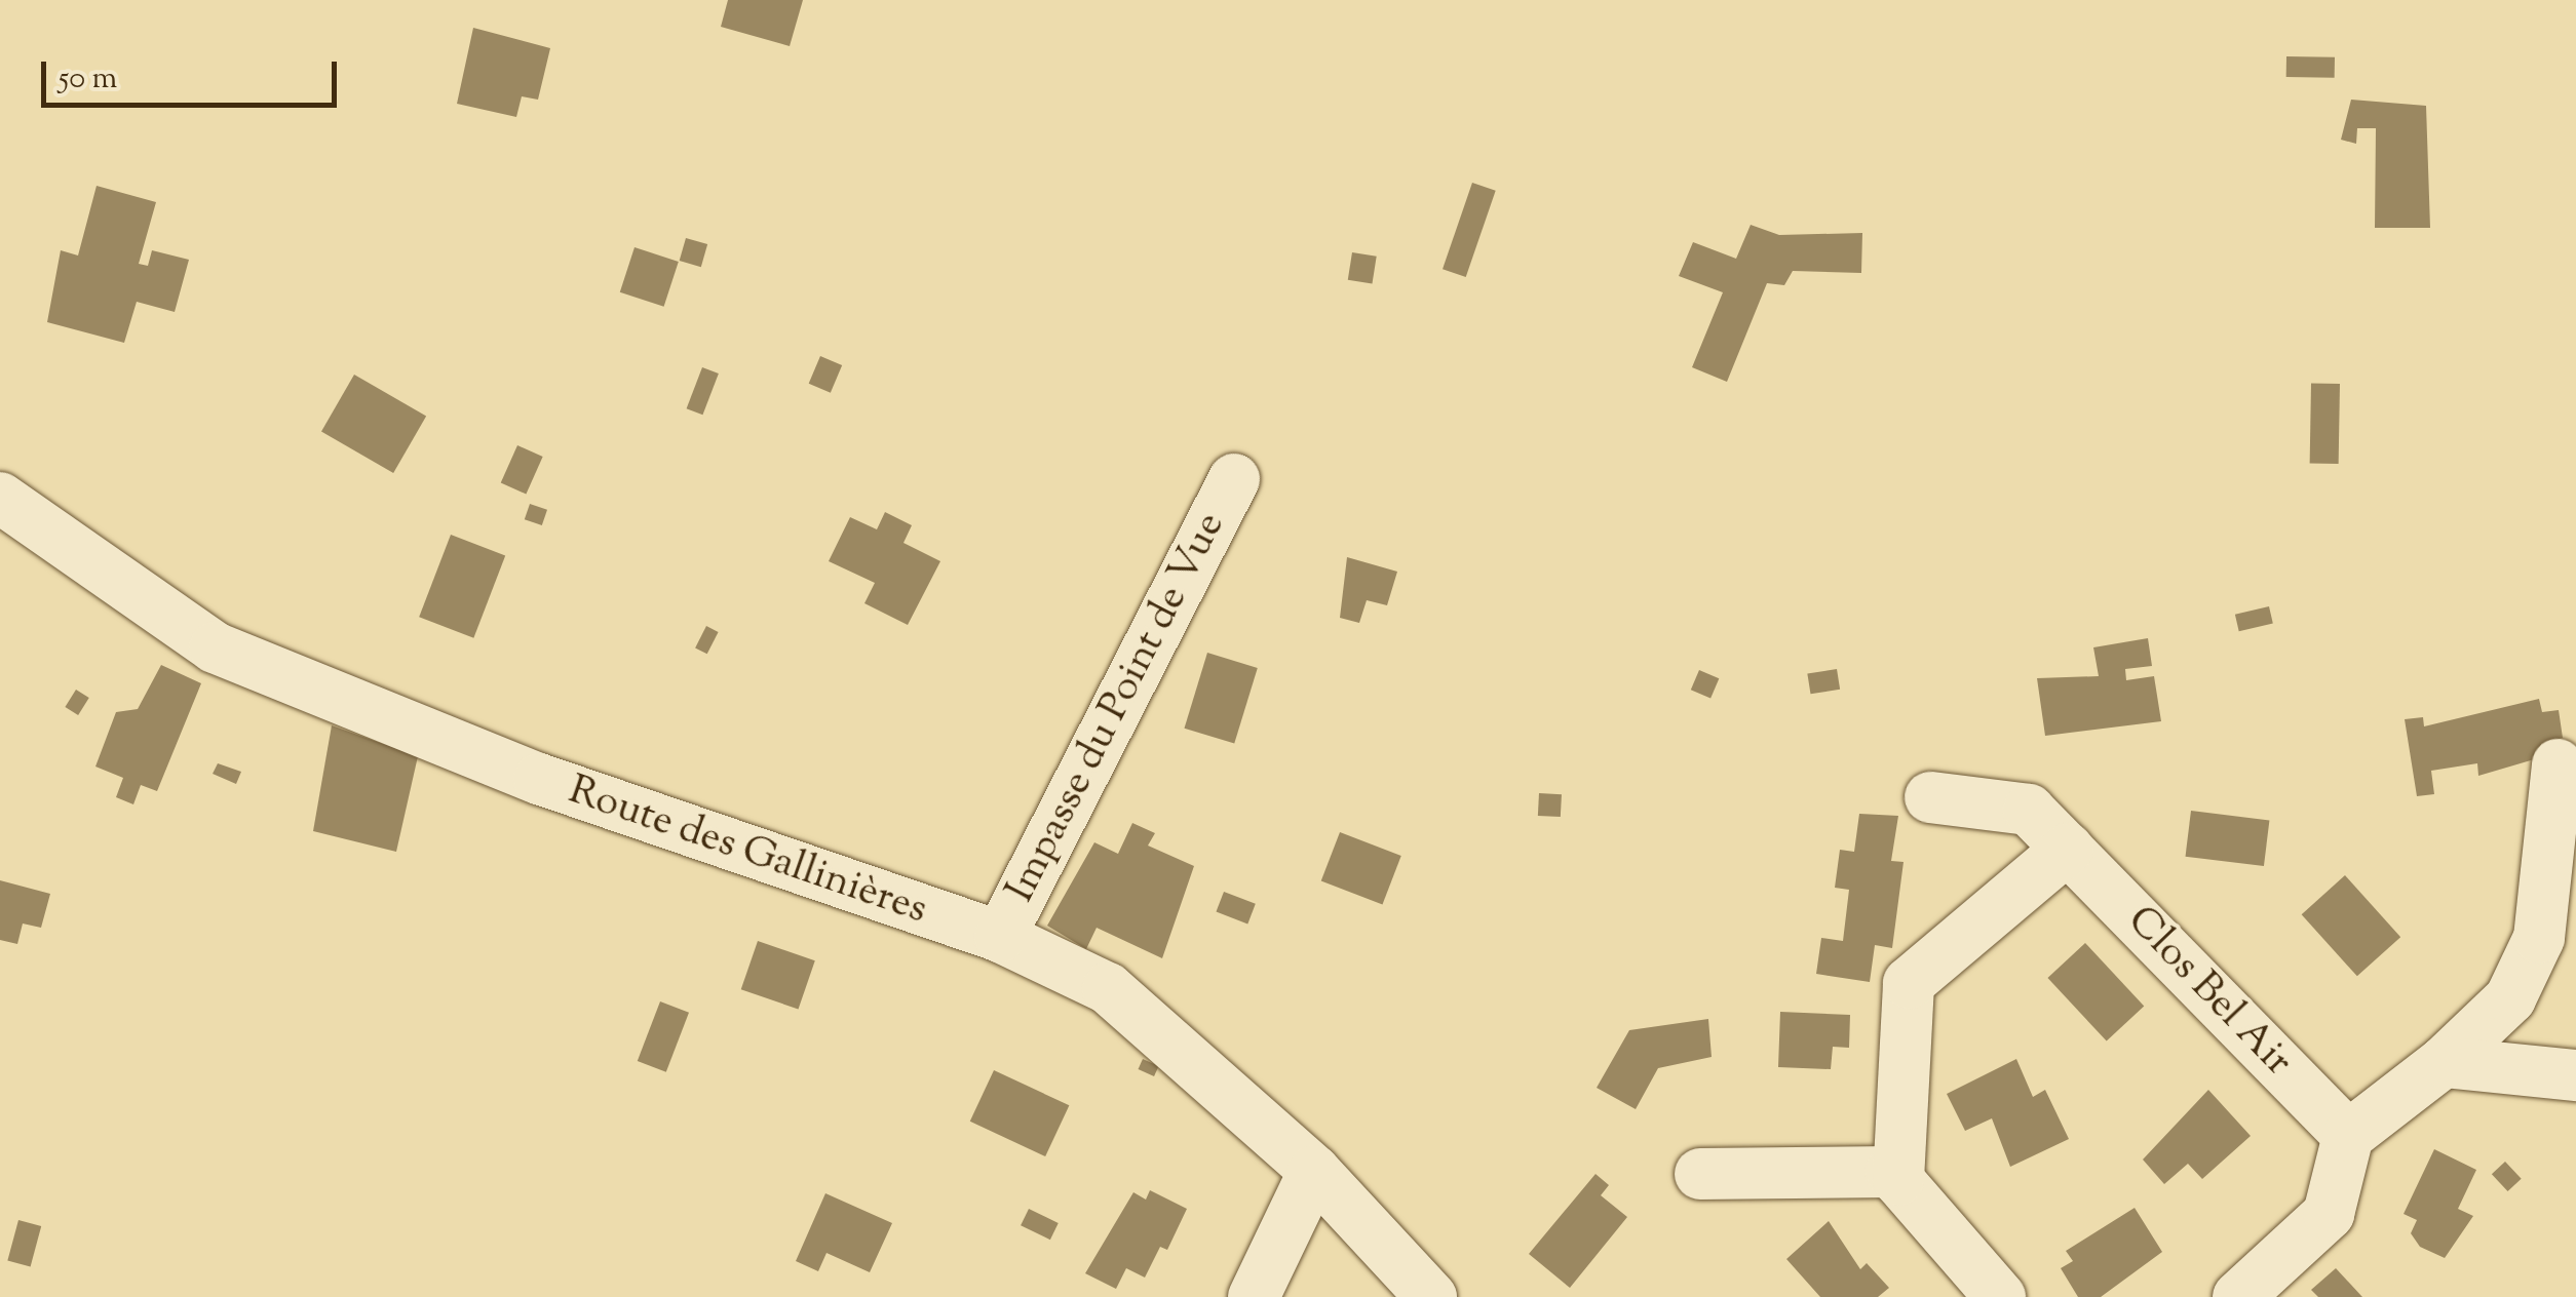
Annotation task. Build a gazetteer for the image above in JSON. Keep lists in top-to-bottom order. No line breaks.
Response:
{"streets":{"street":["Impasse du Point de Vue","Route des Gallinières","Clos Bel Air"]},"crossings":[["Impasse du Point de Vue","Route des Gallinières"]],"scale_bar":"50 m"}
